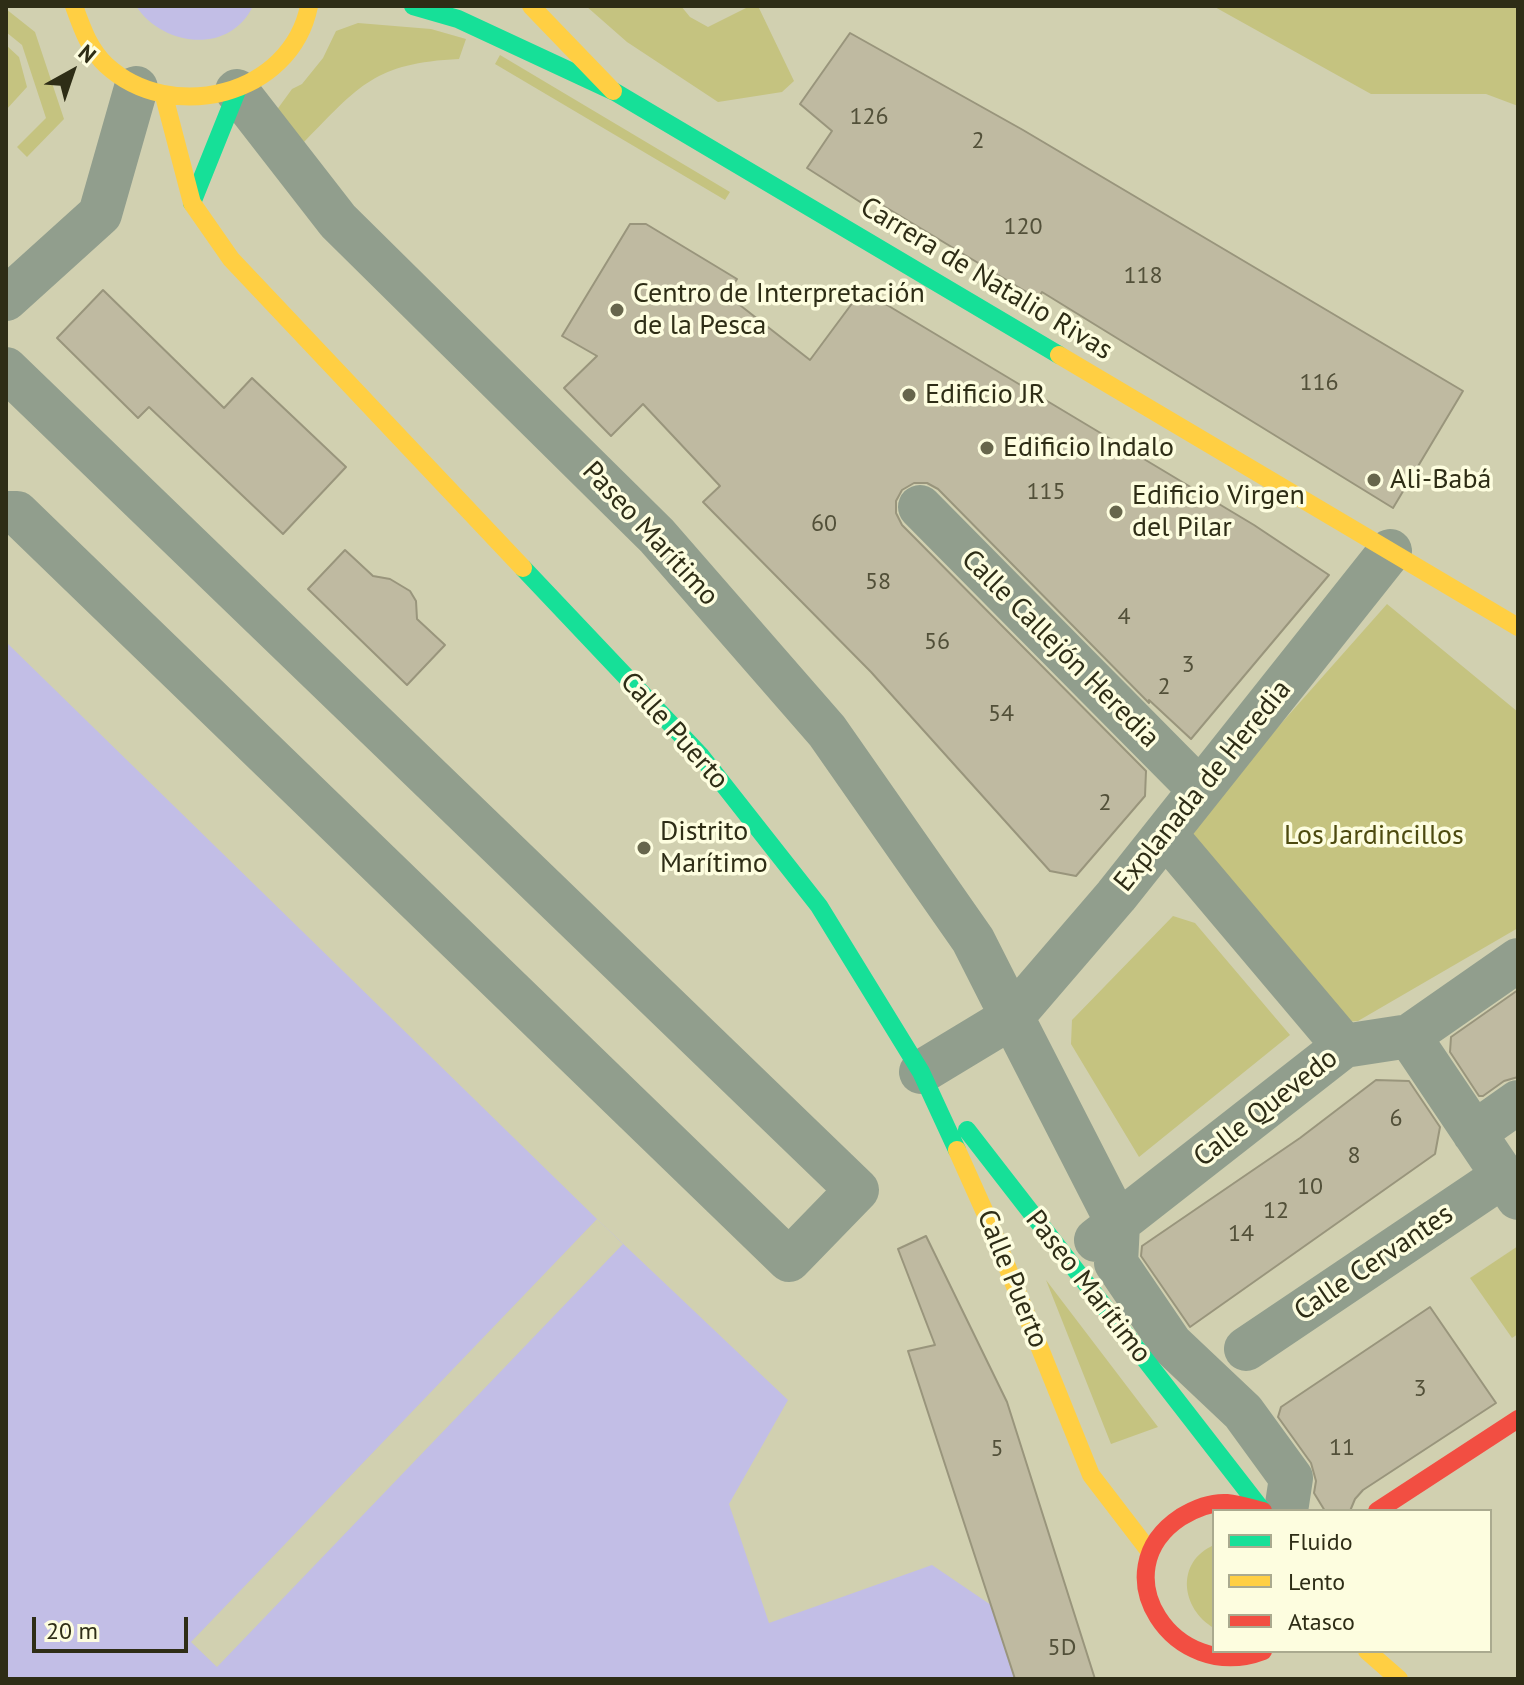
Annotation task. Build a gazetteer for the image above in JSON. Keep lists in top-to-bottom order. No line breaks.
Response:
{"streets":{"main road":["Carrera de Natalio Rivas","Paseo Marítimo","Calle Puerto"],"street":["Calle Callejón Heredia","Explanada de Heredia","Calle Quevedo","Calle Cervantes"]},"crossings":[["Carrera de Natalio Rivas","Explanada de Heredia"],["Paseo Marítimo","Calle Puerto"],["Paseo Marítimo","Explanada de Heredia"],["Paseo Marítimo","Calle Quevedo"],["Calle Callejón Heredia","Explanada de Heredia"]],"parks":["Los Jardincillos"],"places":["Centro de Interpretación de la Pesca","Edificio JR","Edificio Indalo","Ali-Babá","Edificio Virgen del Pilar","Distrito Marítimo"],"house_numbers":["126","2","120","118","116","115","60","58","4","56","3","2","54","2","6","8","10","12","14","3","11","5","5D"],"legend":["Fluido","Lento","Atasco"],"scale_bar":"20 m","north":"top right"}
